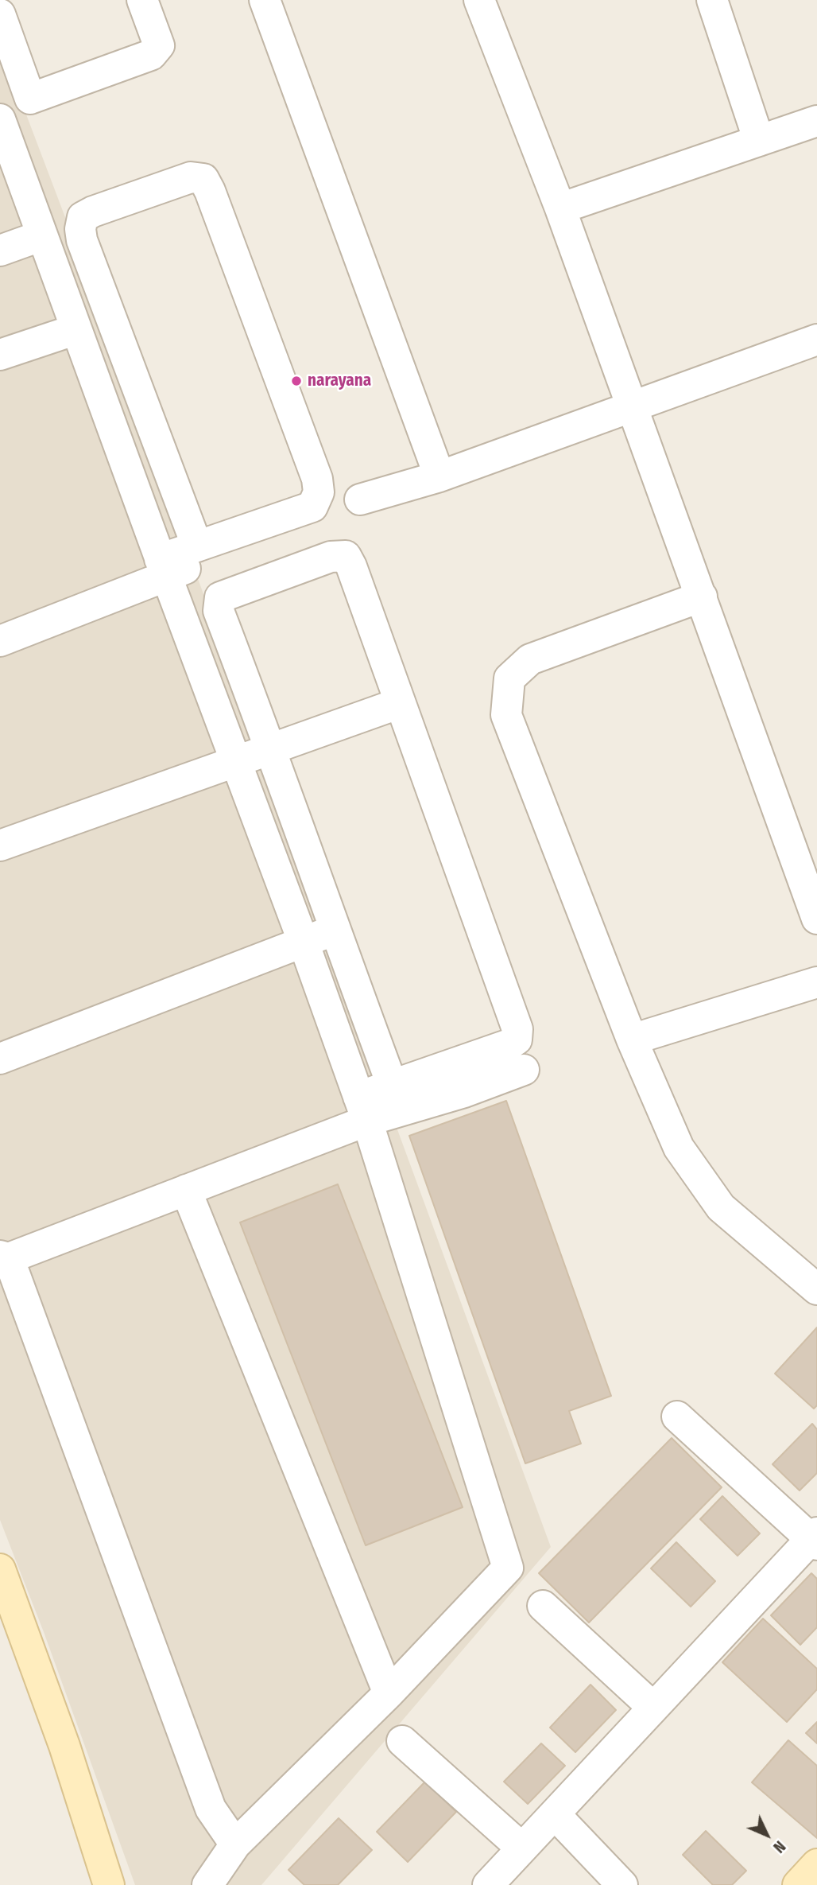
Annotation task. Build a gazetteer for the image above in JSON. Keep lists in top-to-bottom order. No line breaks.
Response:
{"places":["narayana"],"north":"bottom right"}
